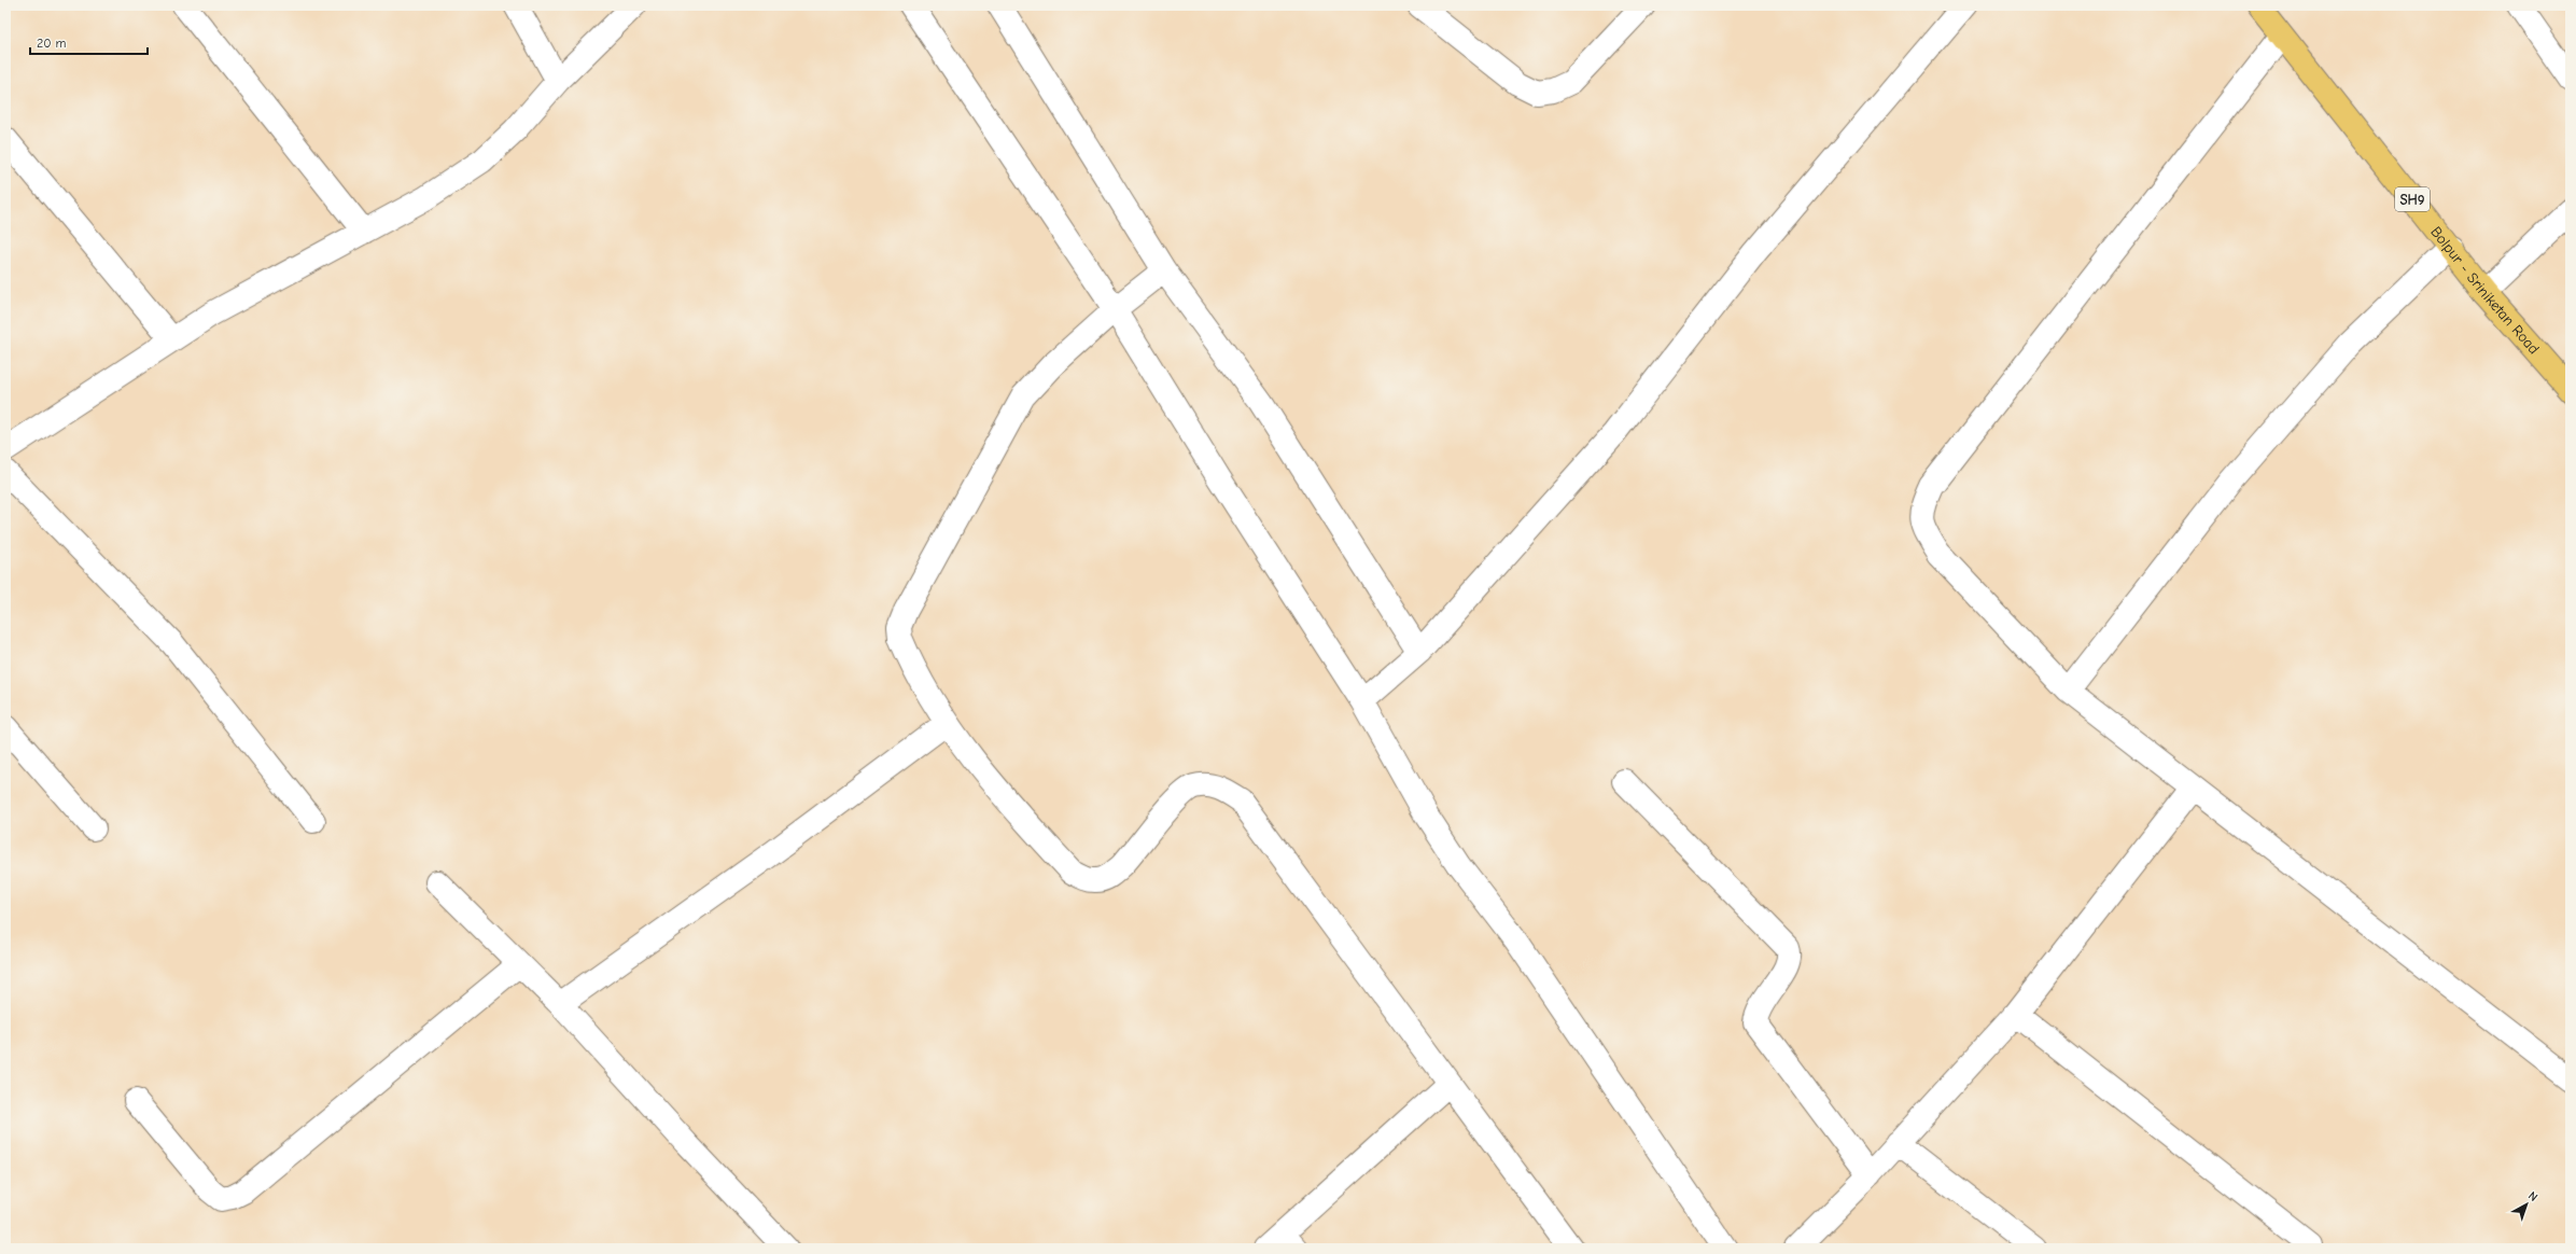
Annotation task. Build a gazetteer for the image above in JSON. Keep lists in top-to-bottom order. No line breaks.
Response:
{"streets":{"main road":["SH9","Bolpur - Sriniketan Road"]},"scale_bar":"20 m","north":"top right"}
